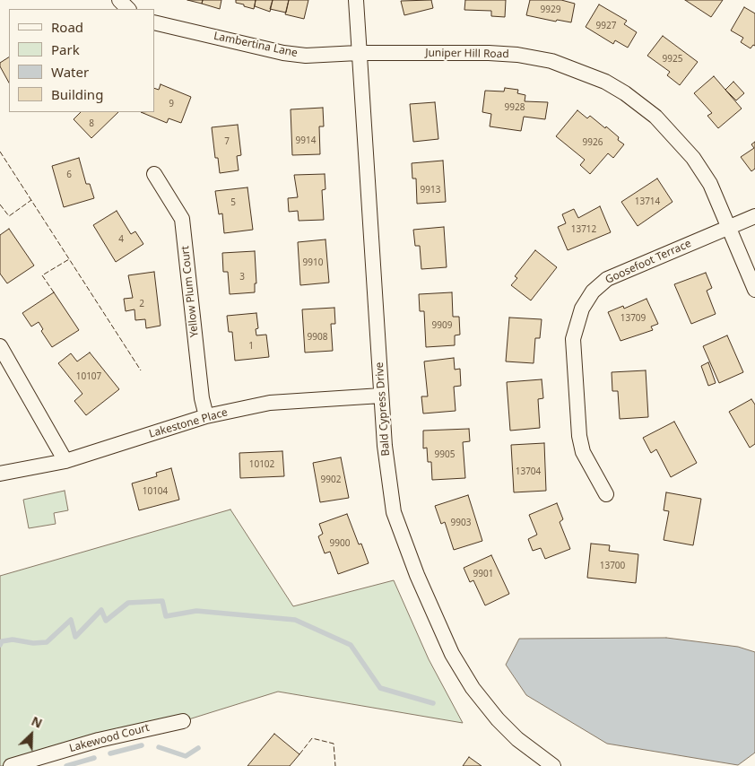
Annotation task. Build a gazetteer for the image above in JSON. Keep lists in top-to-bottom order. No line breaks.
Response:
{"streets":{"street":["Lambertina Lane","Juniper Hill Road","Goosefoot Terrace","Yellow Plum Court","Bald Cypress Drive","Lakestone Place","Lakewood Court"]},"crossings":[["Lambertina Lane","Juniper Hill Road"],["Lambertina Lane","Bald Cypress Drive"],["Juniper Hill Road","Goosefoot Terrace"],["Juniper Hill Road","Bald Cypress Drive"],["Yellow Plum Court","Lakestone Place"],["Bald Cypress Drive","Lakestone Place"]],"house_numbers":["9929","9927","9925","9","9928","8","9914","7","9926","6","9913","13714","5","13712","4","9910","3","2","13709","9909","9908","1","10107","9905","10102","13704","9902","10104","9903","9900","13700","9901"],"legend":["Road","Park","Water","Building"],"north":"top right"}
